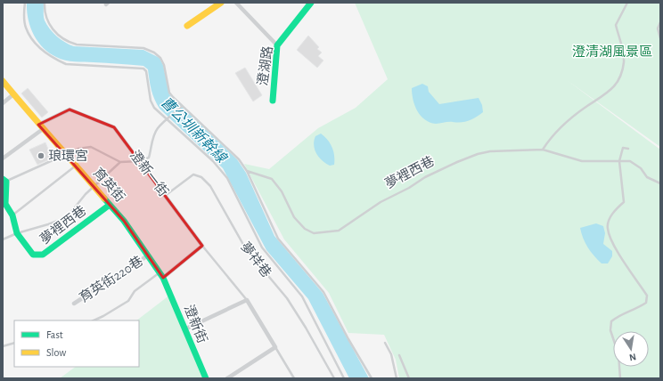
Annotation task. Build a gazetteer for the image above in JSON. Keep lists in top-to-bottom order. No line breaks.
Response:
{"streets":{"street":["澄湖路","夢裡西巷","澄新一街","育英街","育英街220巷","澄新街"],"lane":["夢祥巷"]},"crossings":[["夢裡西巷","育英街"],["澄新一街","育英街"],["澄新一街","夢祥巷"],["育英街","育英街220巷"],["育英街","澄新街"]],"water":["曹公圳新幹線"],"parks":["澄清湖風景區"],"places":["琅環宮"],"legend":["Fast","Slow"],"north":"bottom"}
